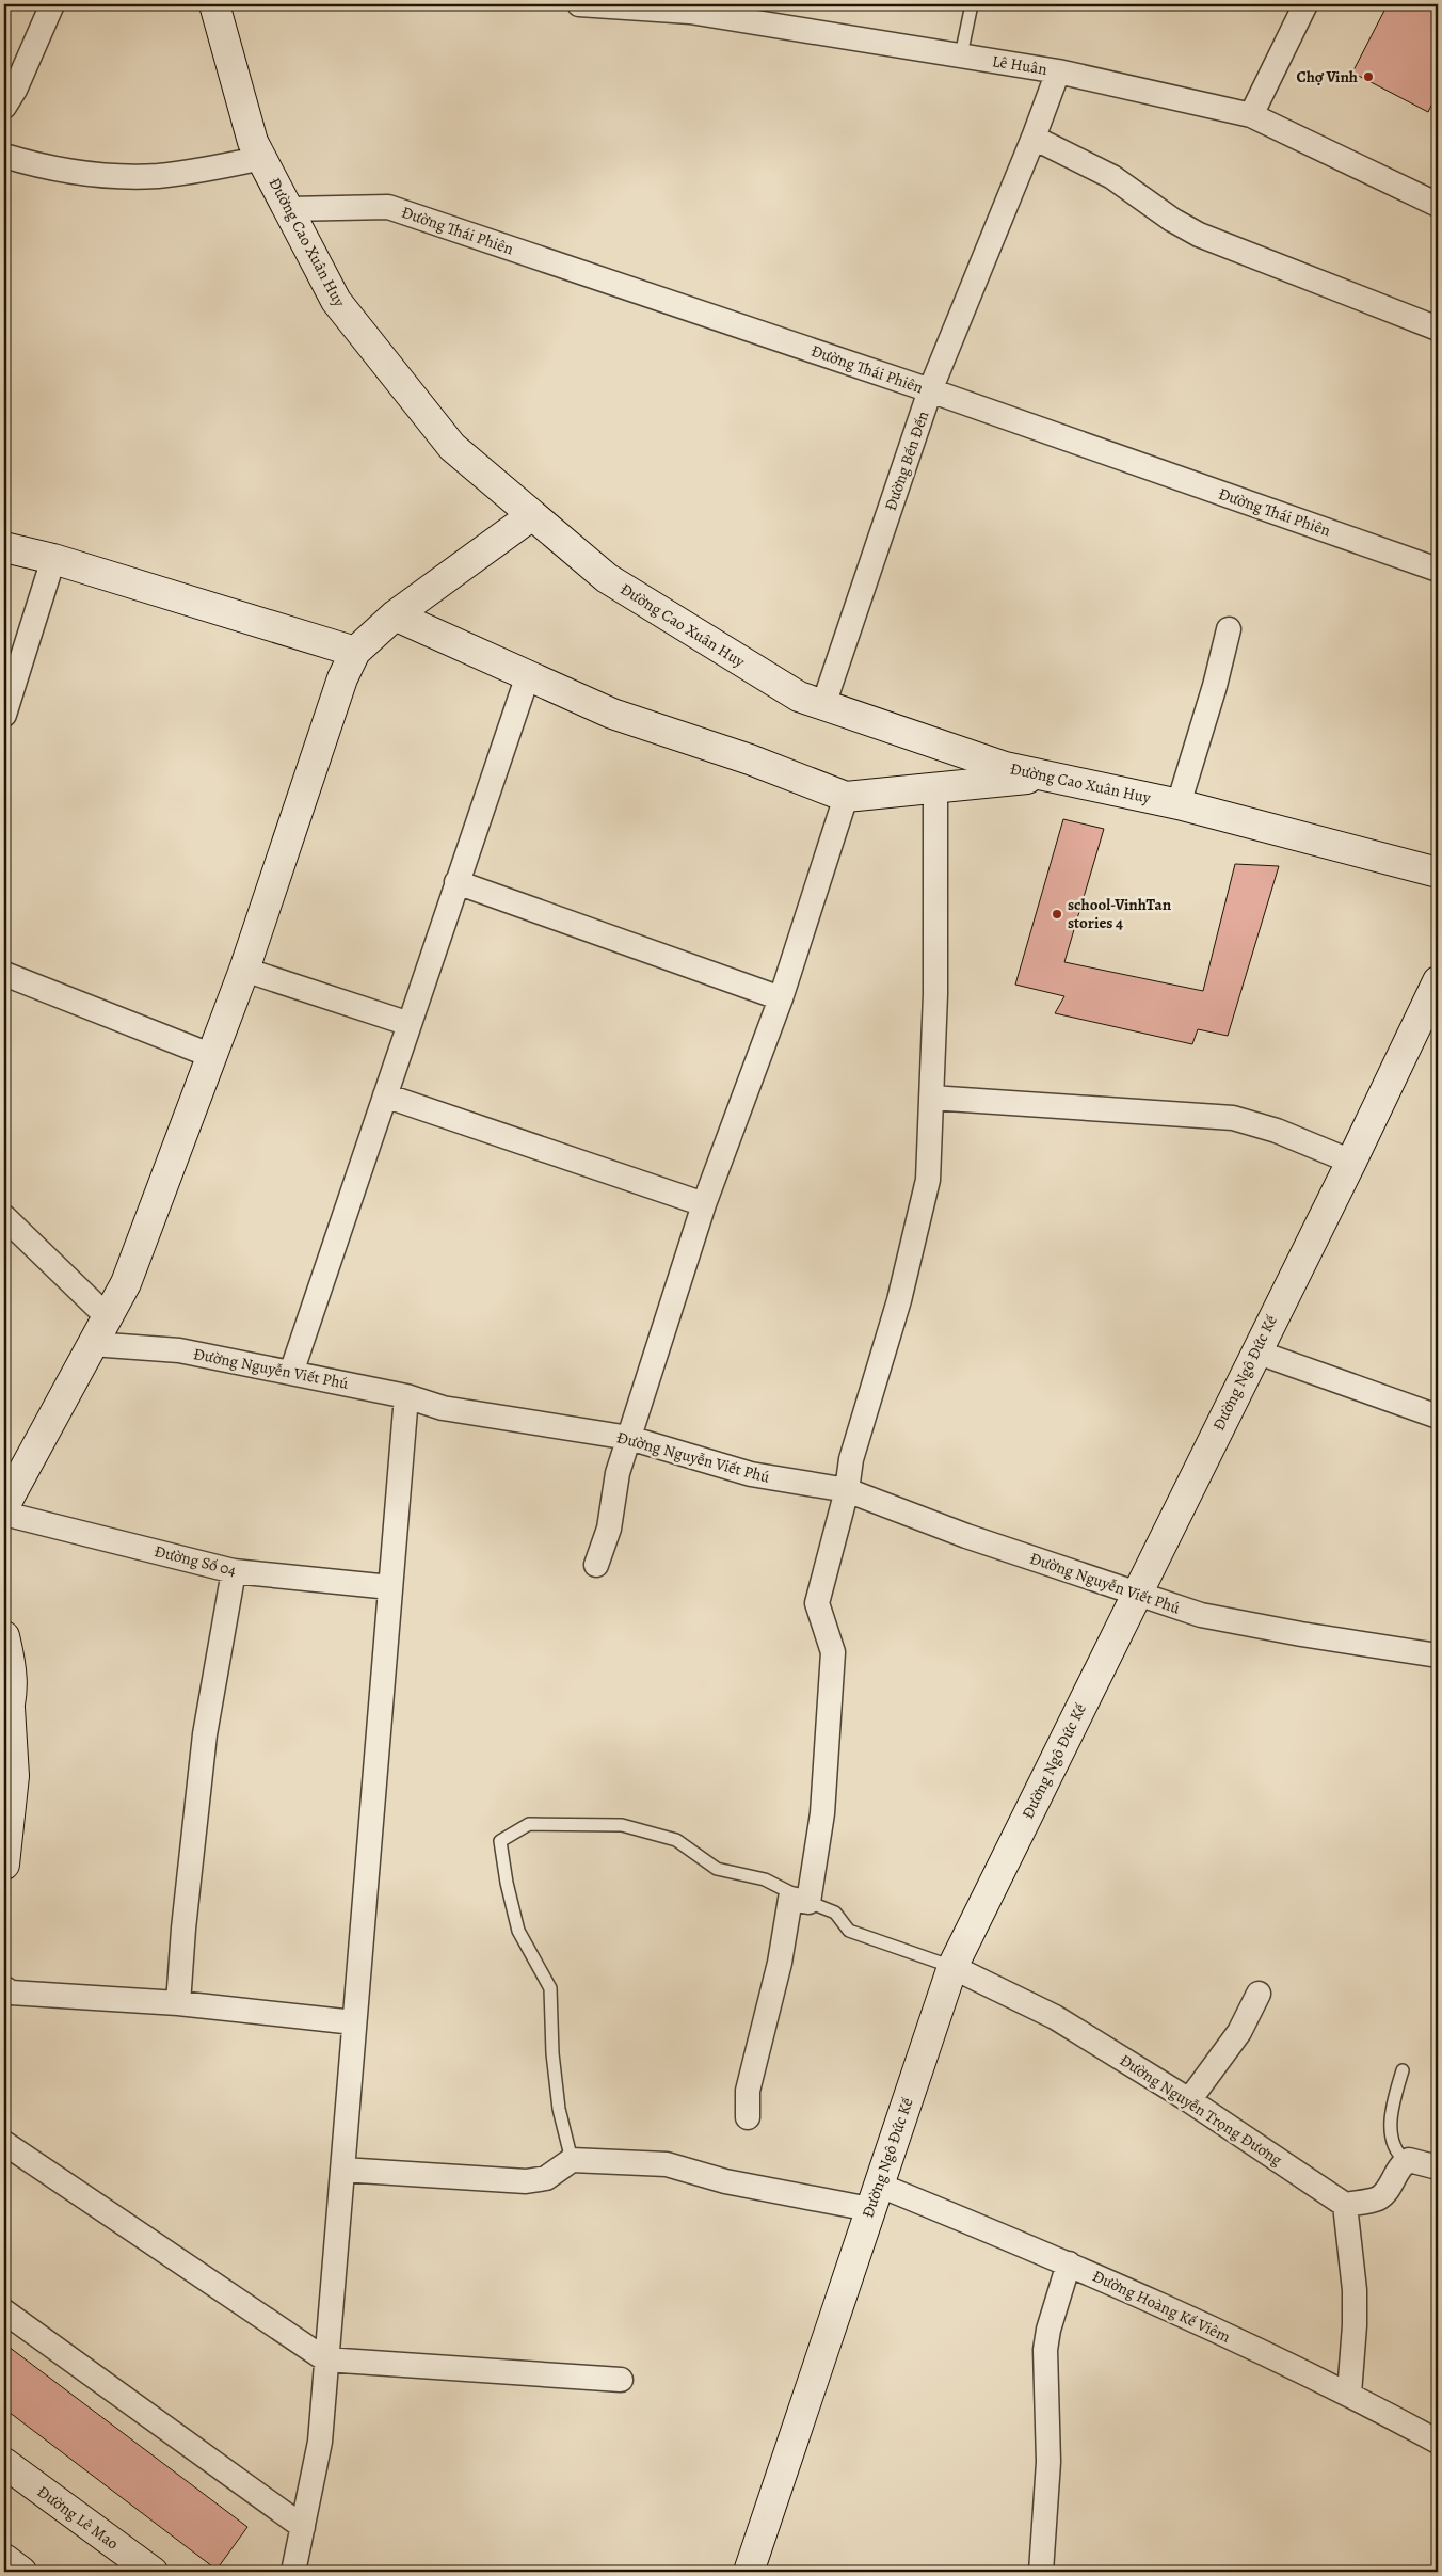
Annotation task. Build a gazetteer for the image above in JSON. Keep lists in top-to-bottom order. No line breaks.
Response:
{"streets":{"street":["Lê Huân","Đường Thái Phiên","Đường Cao Xuân Huy","Đường Bến Đến","Đường Nguyễn Viết Phú","Đường Ngô Đức Kế","Đường Số 04","Đường Nguyễn Trọng Đương","Đường Hoàng Kế Viêm","Đường Lê Mao"]},"crossings":[["Lê Huân","Đường Bến Đến"],["Đường Thái Phiên","Đường Cao Xuân Huy"],["Đường Thái Phiên","Đường Bến Đến"],["Đường Cao Xuân Huy","Đường Bến Đến"],["Đường Nguyễn Viết Phú","Đường Ngô Đức Kế"],["Đường Ngô Đức Kế","Đường Nguyễn Trọng Đương"],["Đường Ngô Đức Kế","Đường Hoàng Kế Viêm"]],"places":["Chợ Vinh","school-VinhTan stories 4"]}
